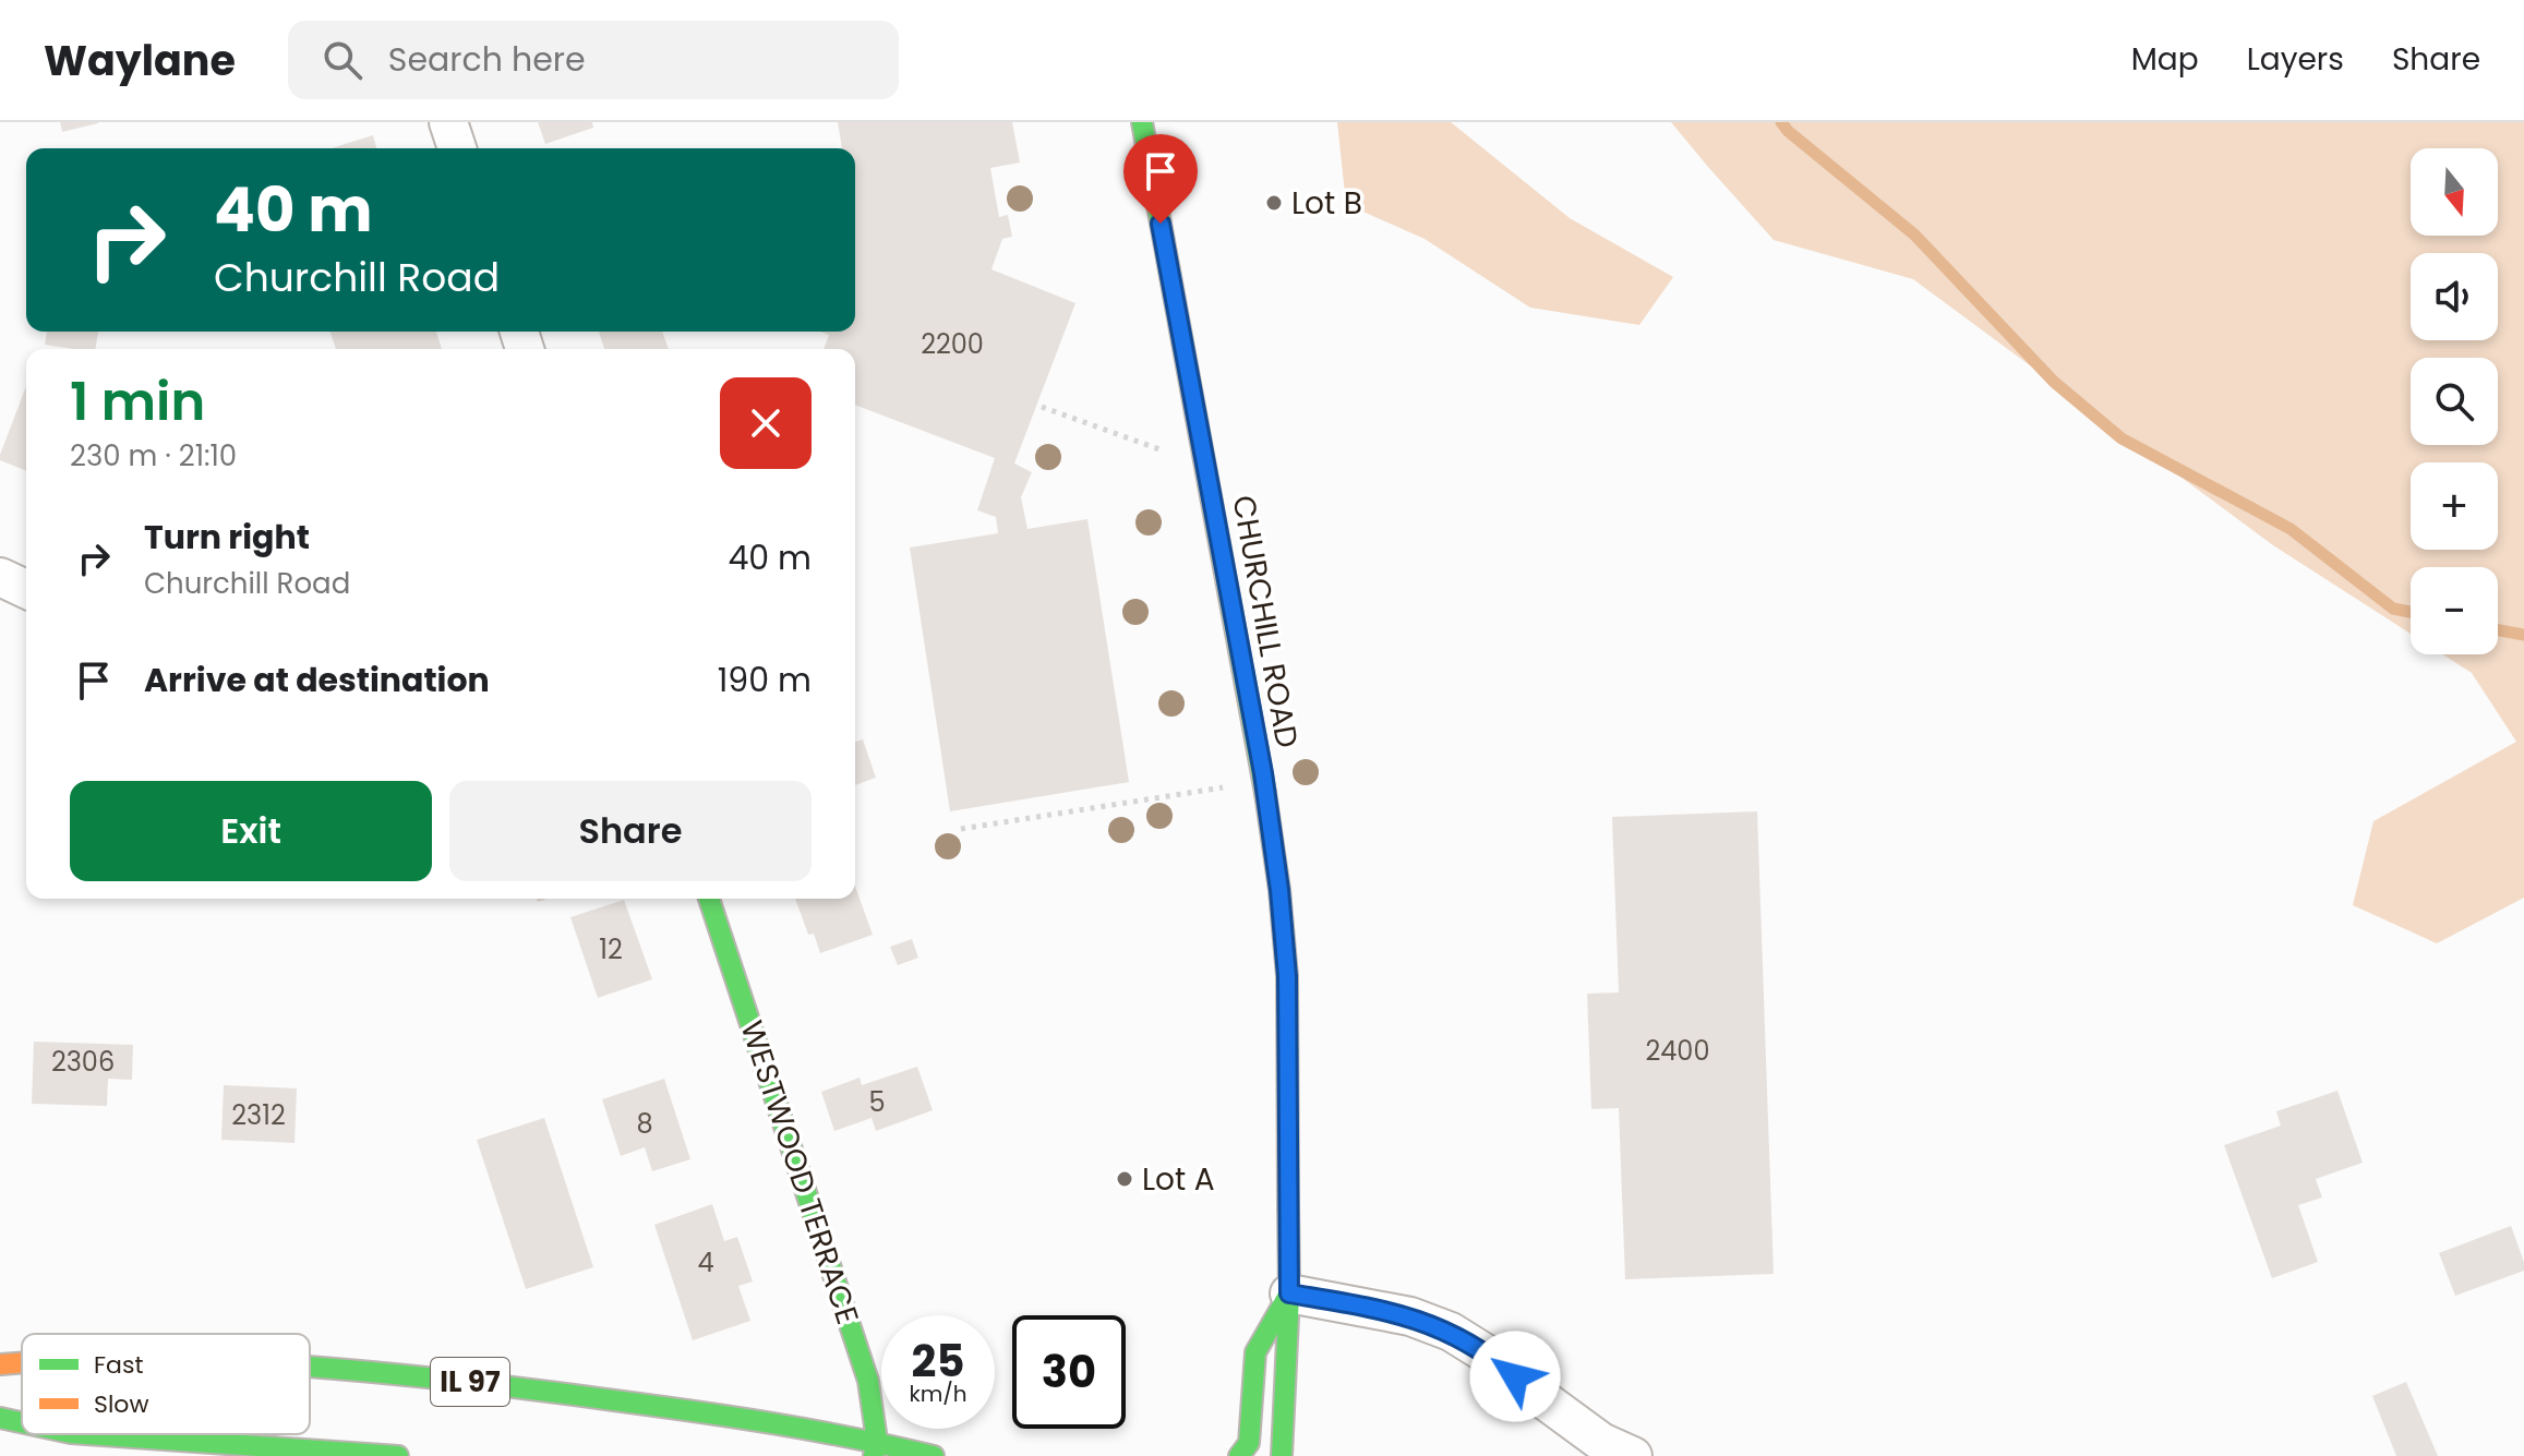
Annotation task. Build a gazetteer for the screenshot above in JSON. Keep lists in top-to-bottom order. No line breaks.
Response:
{"streets":{"street":["CHURCHILL ROAD","WESTWOOD TERRACE","IL 97"]},"crossings":[["WESTWOOD TERRACE","IL 97"]],"places":["Lot B","Lot A"],"house_numbers":["2200","12","2400","2306","5","2312","8","4"],"legend":["Fast","Slow"],"north":"bottom","page":{"header":"Waylane","search":"Search here","nav":["Map","Layers","Share"],"map_buttons":["+","−"],"turn":["40 m","Churchill Road"],"heading":["1 min","230 m · 21:10"],"list":[{"name":"Turn right","note":"Churchill Road","value":"40 m"},{"name":"Arrive at destination","value":"190 m"}],"buttons":["Exit","Share"],"speed":"25 km/h","limit":"30"}}
